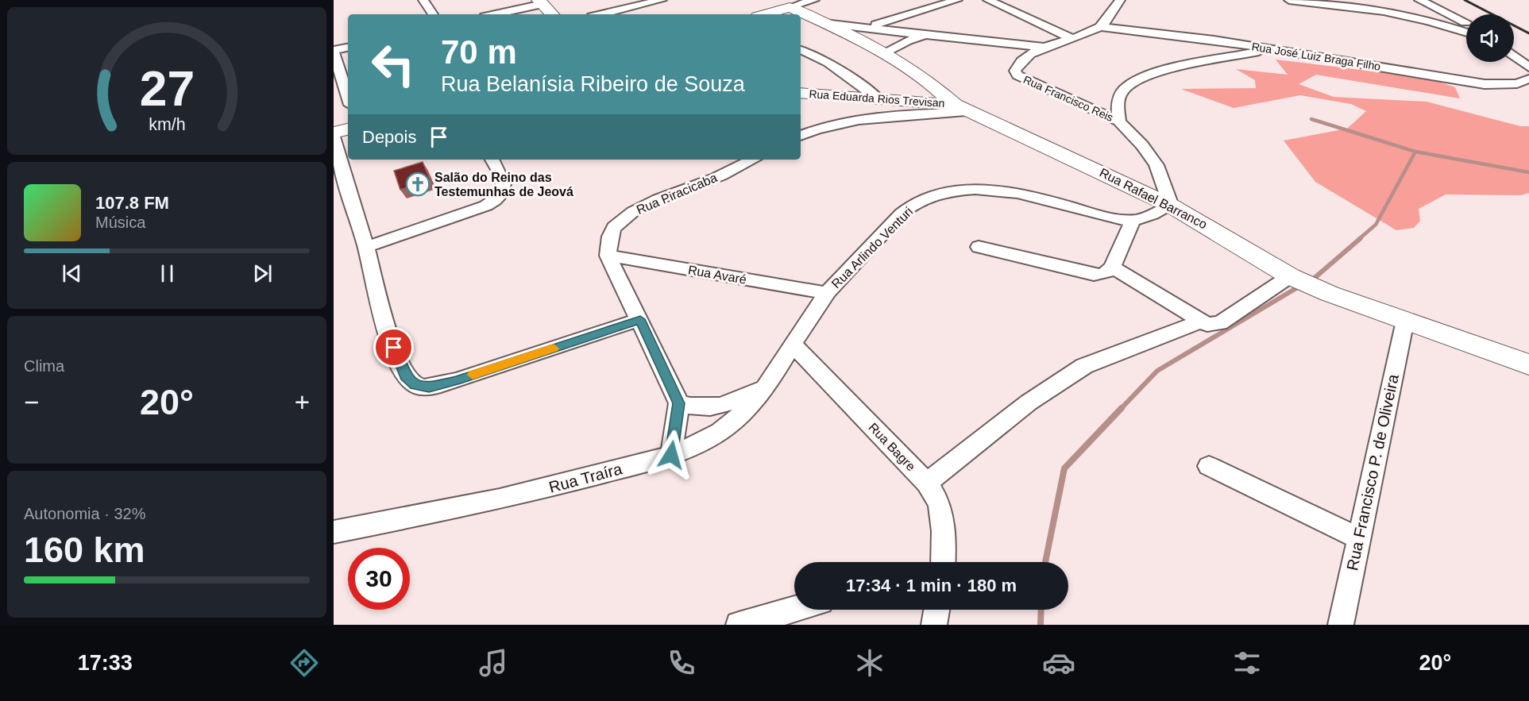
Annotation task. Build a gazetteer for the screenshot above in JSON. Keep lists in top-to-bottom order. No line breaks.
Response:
{"streets":{"street":["Rua José Luiz Braga Filho","Rua Eduarda Rios Trevisan","Rua Francisco Reis","Rua Piracicaba","Rua Rafael Barranco","Rua Arlindo Venturi","Rua Avaré","Rua Bagre","Rua Francisco P. de Oliveira","Rua Traíra"]},"crossings":[["Rua Eduarda Rios Trevisan","Rua Rafael Barranco"],["Rua Francisco Reis","Rua Rafael Barranco"],["Rua Francisco Reis","Rua Arlindo Venturi"],["Rua Piracicaba","Rua Avaré"],["Rua Rafael Barranco","Rua Arlindo Venturi"],["Rua Rafael Barranco","Rua Francisco P. de Oliveira"],["Rua Arlindo Venturi","Rua Avaré"],["Rua Arlindo Venturi","Rua Bagre"],["Rua Arlindo Venturi","Rua Traíra"],["Rua Bagre","Rua Traíra"]],"places":{"church":["Salão do Reino das Testemunhas de Jeová"]},"page":{"turn":["70 m","Rua Belanísia Ribeiro de Souza"],"then":"Depois","song":["107.8 FM","Música"],"tile":["Clima",["Autonomia · 32%","160 km"]],"heat":["−","20°","+"],"limit":"30","trip":"17:34 · 1 min · 180 m","tabs":["17:33","20°"],"gauge":["27","km/h"]}}
